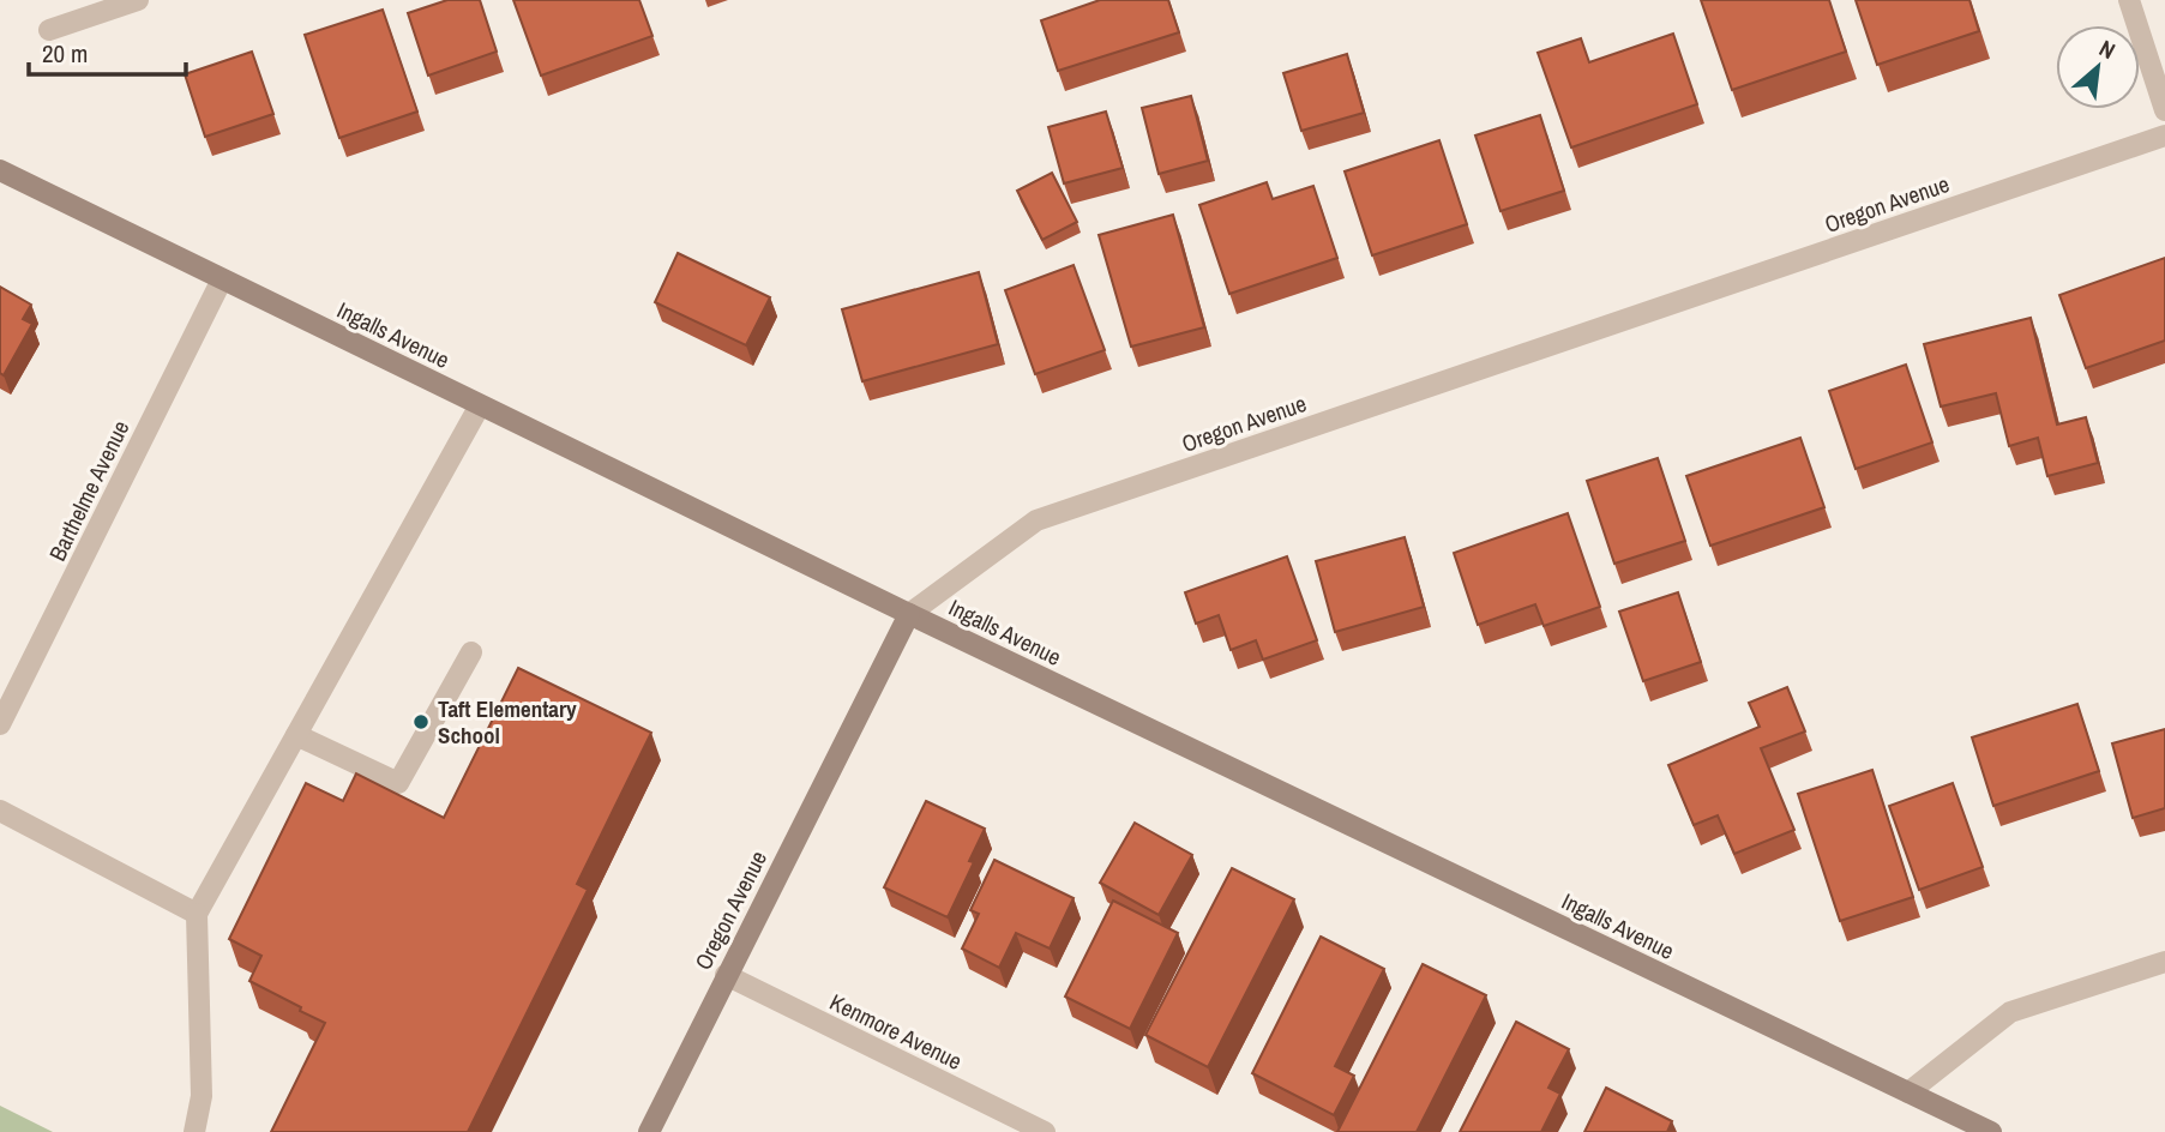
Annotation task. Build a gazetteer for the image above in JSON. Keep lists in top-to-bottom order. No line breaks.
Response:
{"streets":{"street":["Oregon Avenue","Ingalls Avenue","Barthelme Avenue","Kenmore Avenue"]},"crossings":[["Oregon Avenue","Ingalls Avenue"],["Oregon Avenue","Kenmore Avenue"],["Ingalls Avenue","Barthelme Avenue"]],"places":["Taft Elementary School"],"scale_bar":"20 m","north":"top right"}
